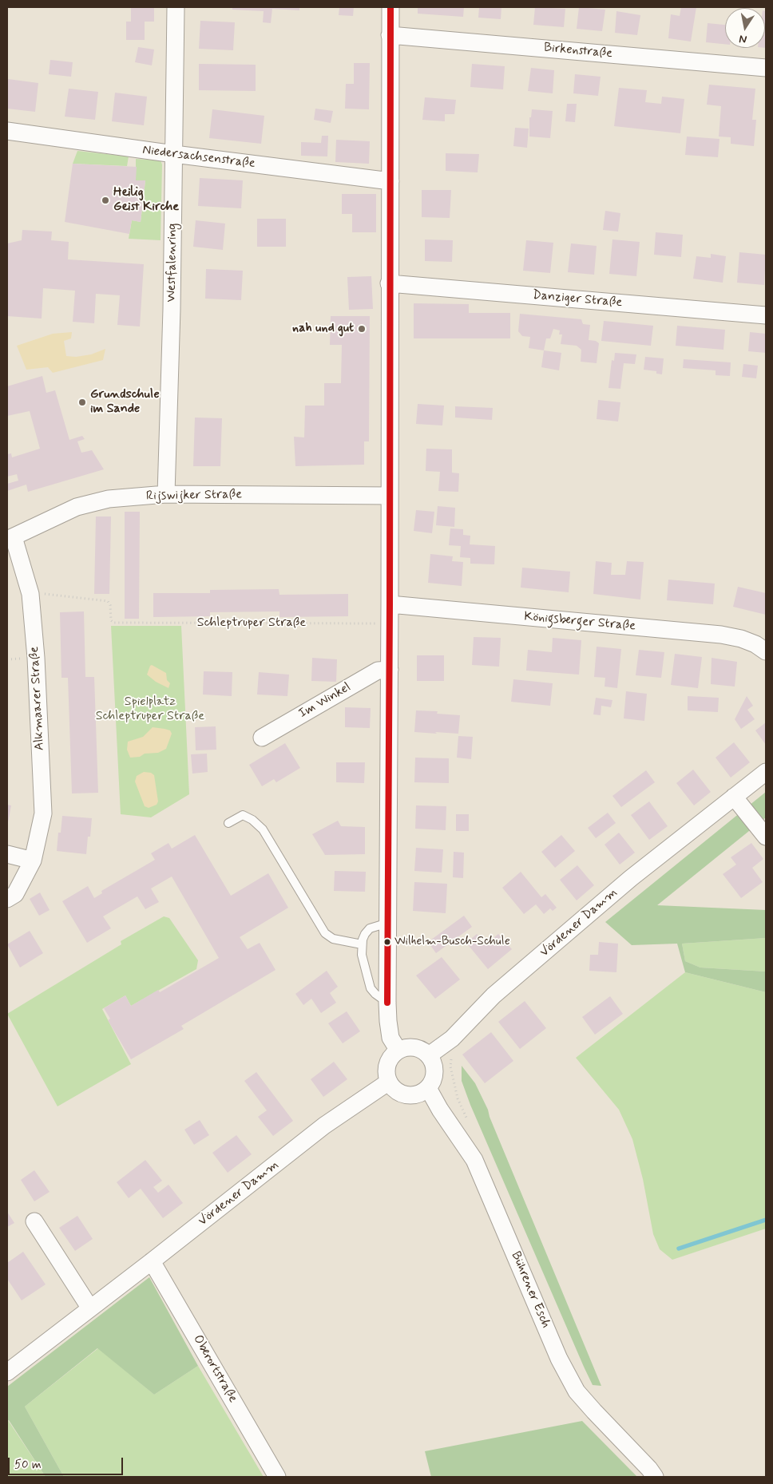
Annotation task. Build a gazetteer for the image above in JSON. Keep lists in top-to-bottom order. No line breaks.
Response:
{"streets":{"street":["Birkenstraße","Niedersachsenstraße","Westfalenring","Danziger Straße","Rijswijker Straße","Königsberger Straße","Alkmaarer Straße","Im Winkel","Vördener Damm","Bührener Esch","Oberortstraße"],"path":["Schleptruper Straße"]},"crossings":[["Niedersachsenstraße","Westfalenring"],["Westfalenring","Rijswijker Straße"],["Rijswijker Straße","Alkmaarer Straße"],["Schleptruper Straße","Alkmaarer Straße"],["Vördener Damm","Bührener Esch"],["Vördener Damm","Oberortstraße"]],"parks":["Spielplatz Schleptruper Straße"],"places":["Heilig Geist Kirche","nah und gut","Grundschule im Sande","Wilhelm-Busch-Schule"],"scale_bar":"50 m","north":"bottom"}
